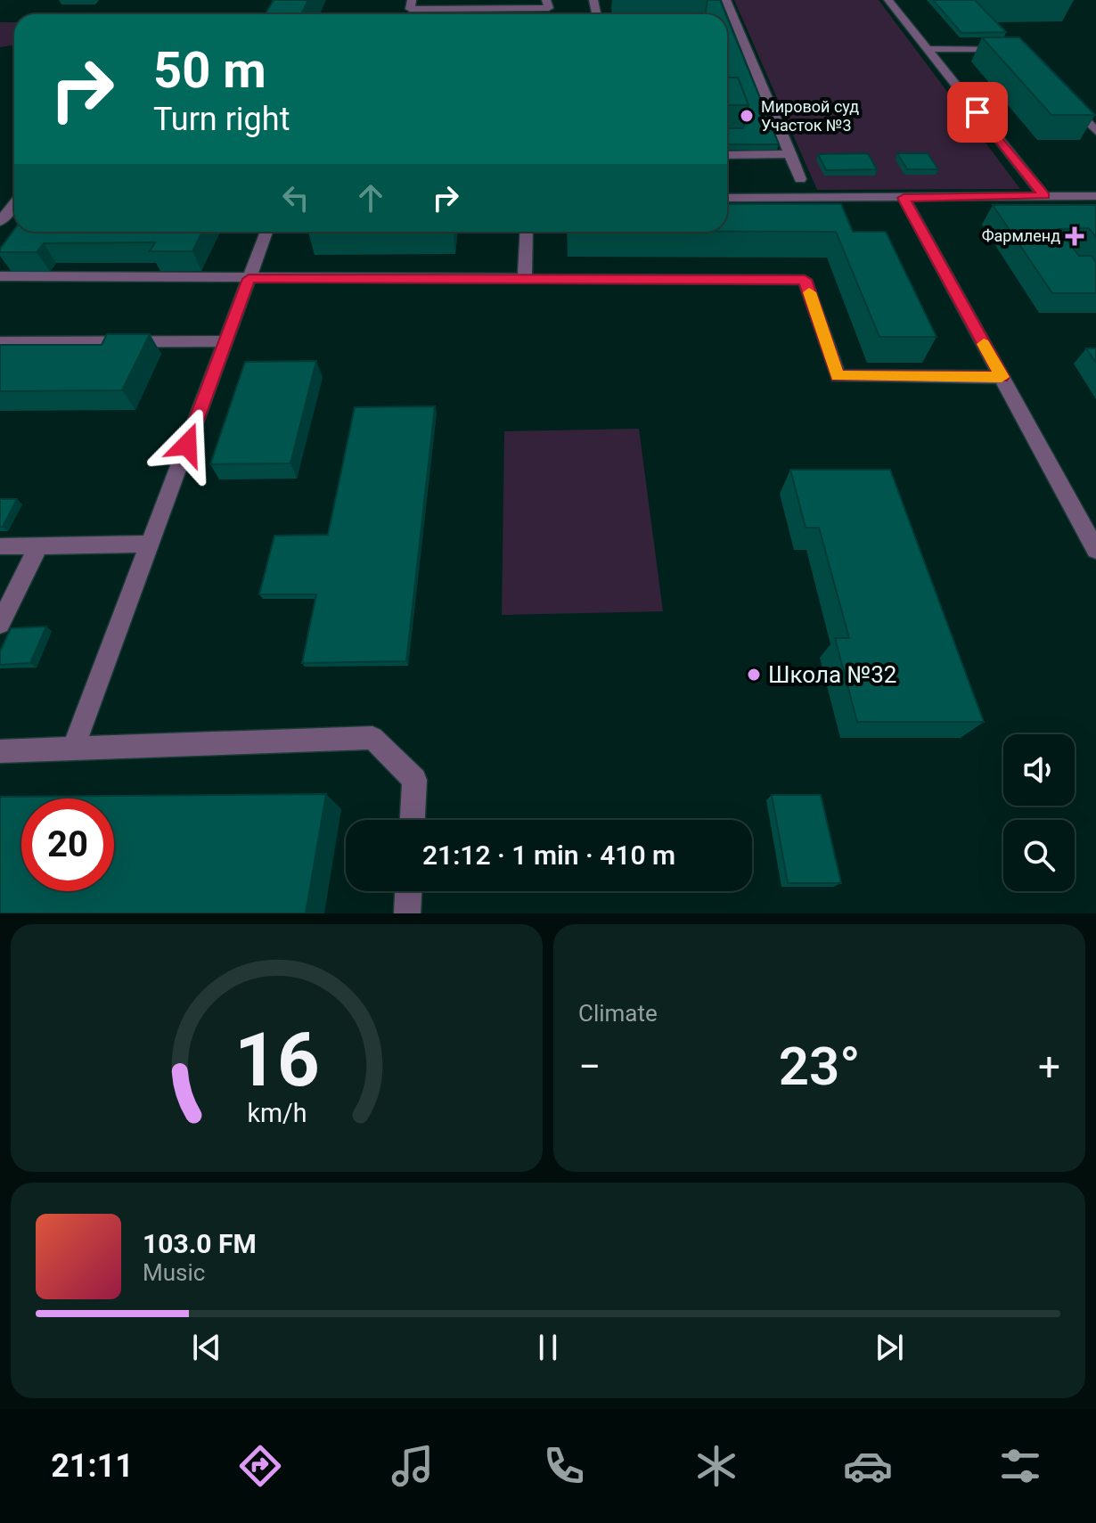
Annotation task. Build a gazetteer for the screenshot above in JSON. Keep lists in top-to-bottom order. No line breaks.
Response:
{"places":{"other":["Мировой суд Участок №3","Школа №32"],"health":["Фармленд"]},"page":{"turn":["50 m","Turn right"],"limit":"20","trip":"21:12 · 1 min · 410 m","tile":"Climate","heat":["−","23°","+"],"song":["103.0 FM","Music"],"tabs":"21:11","gauge":["16","km/h"]}}
